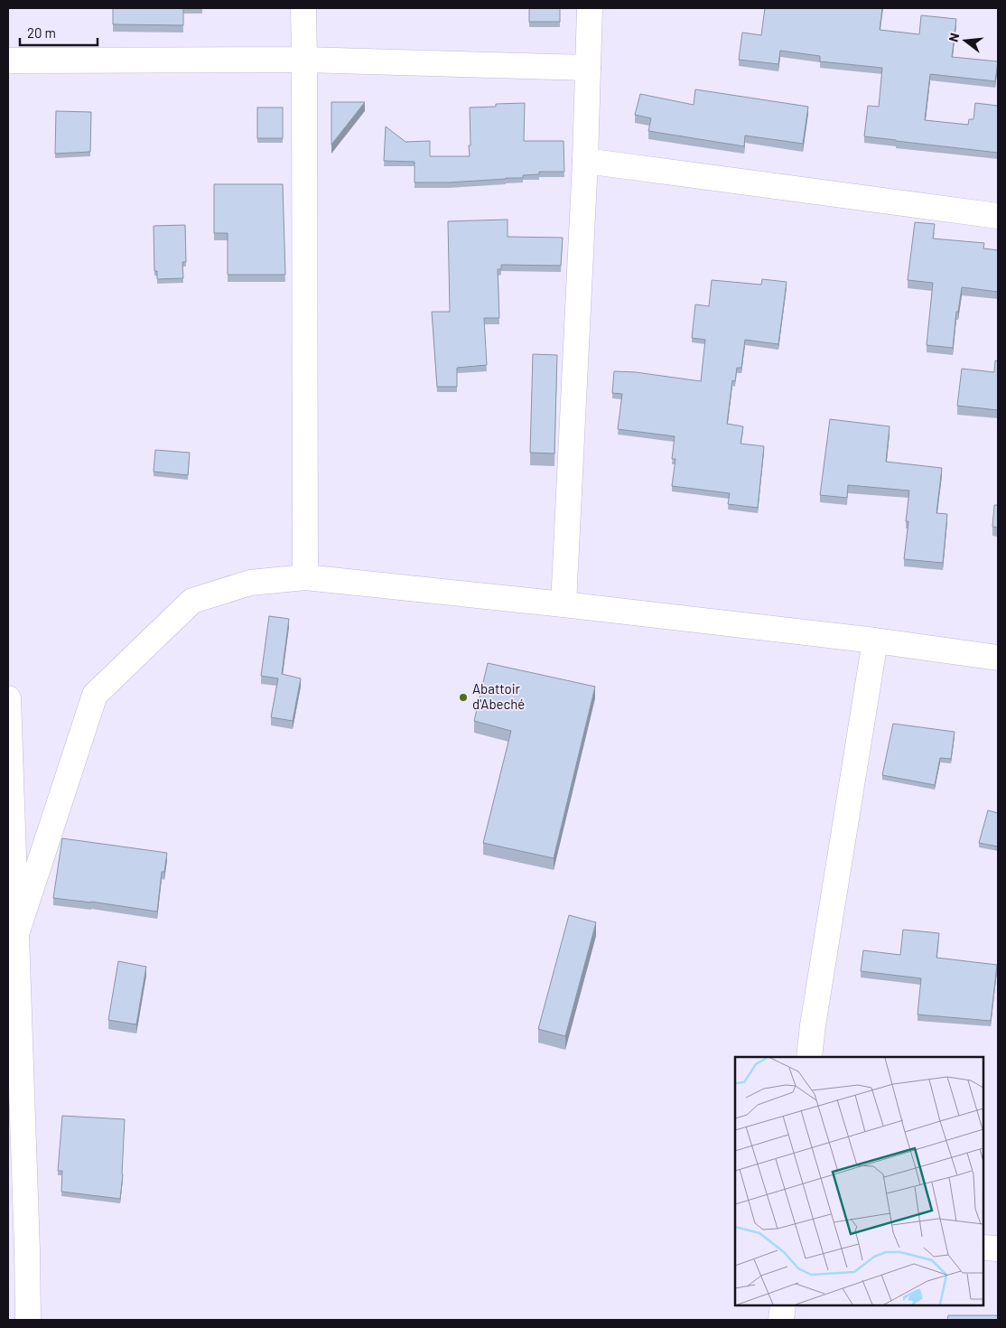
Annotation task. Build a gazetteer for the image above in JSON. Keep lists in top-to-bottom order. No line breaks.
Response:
{"places":["Abattoir d'Abeché"],"scale_bar":"20 m","north":"left"}
